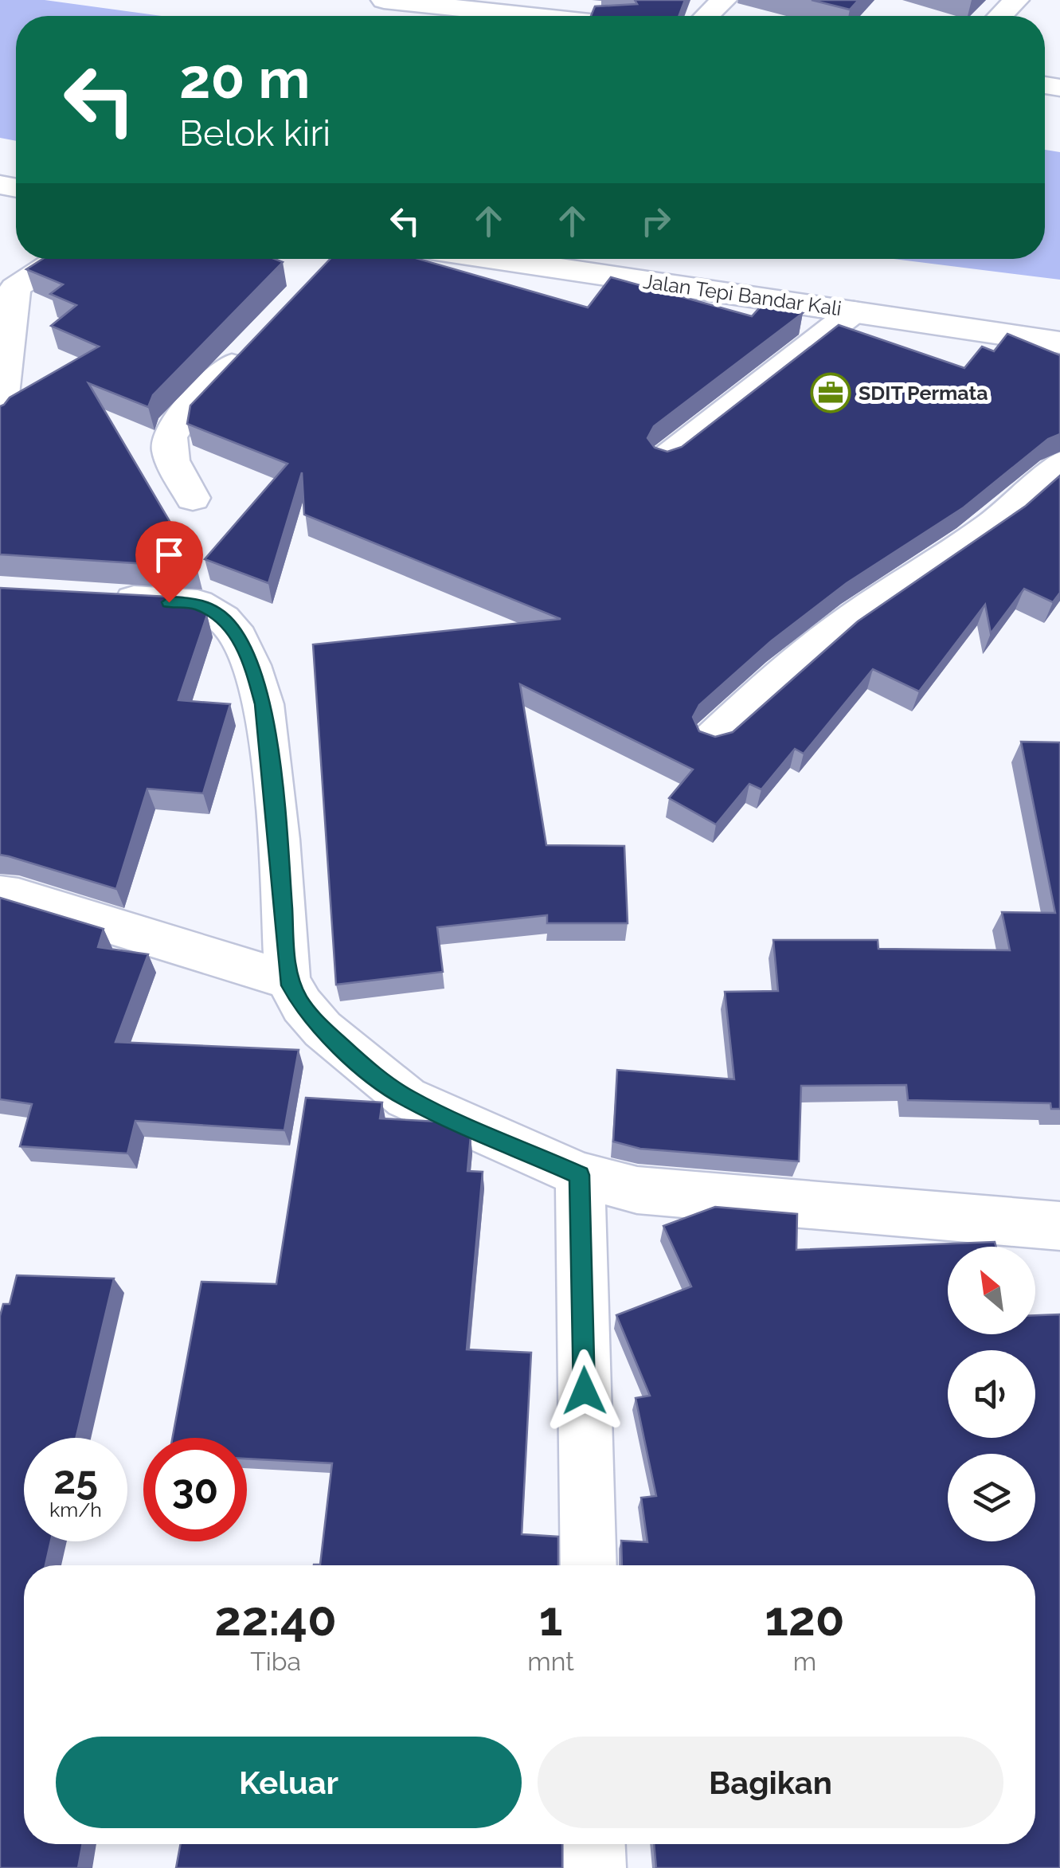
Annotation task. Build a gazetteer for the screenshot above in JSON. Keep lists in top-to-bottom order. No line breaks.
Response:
{"streets":{"street":["Jalan Tepi Bandar Kali"]},"places":{"office":["SDIT Permata"]},"north":"top left","page":{"turn":["20 m","Belok kiri"],"speed":"25 km/h","limit":"30","eta":["22:40","Tiba","1","mnt","120","m"],"buttons":["Keluar","Bagikan"]}}
